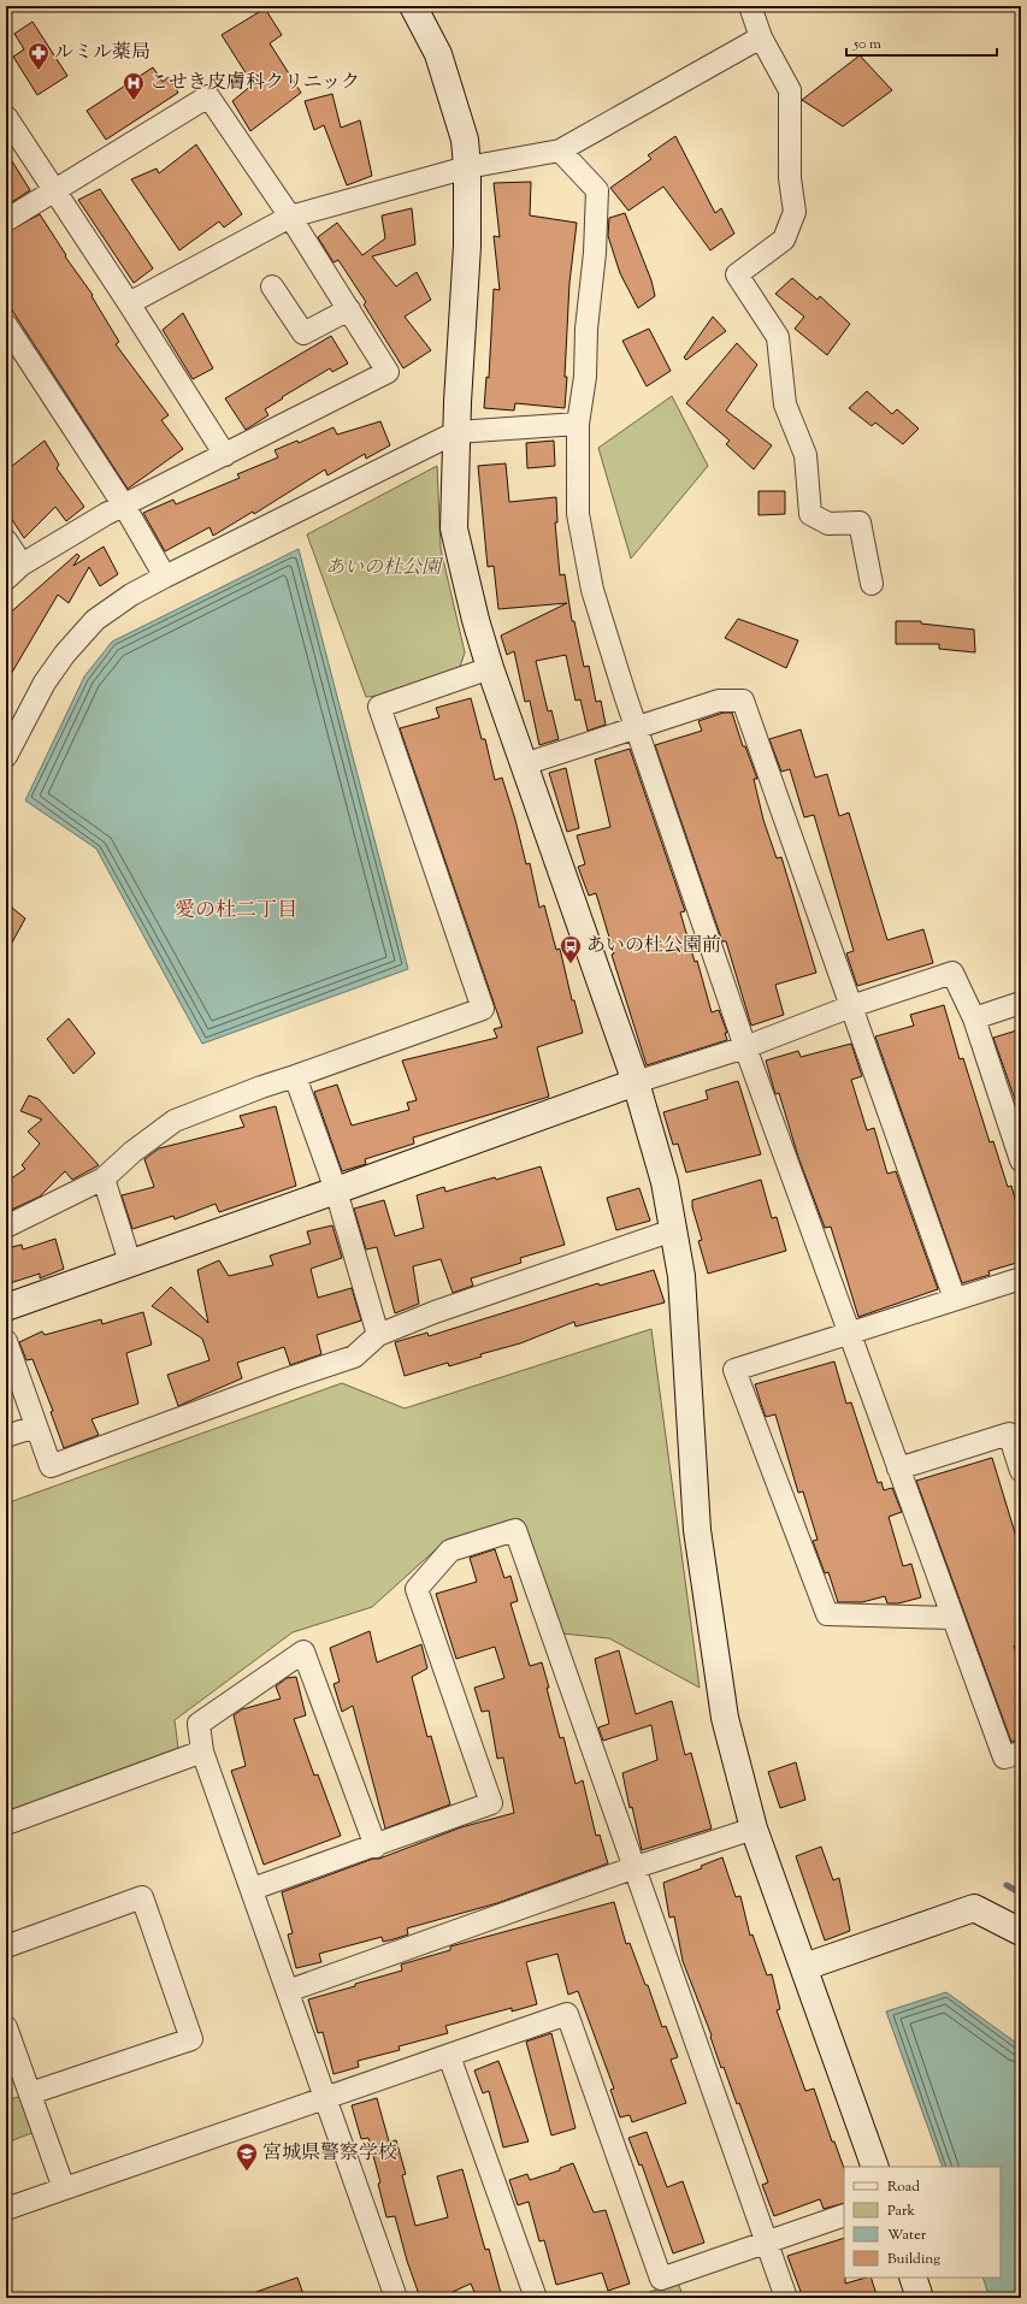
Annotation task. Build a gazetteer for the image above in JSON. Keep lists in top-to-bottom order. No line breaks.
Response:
{"districts":["愛の杜二丁目"],"parks":["あいの杜公園"],"places":{"pharmacy":["ルミル薬局"],"hospital":["こせき皮膚科クリニック"],"bus stop":["あいの杜公園前"],"school or university":["宮城県警察学校"]},"legend":["Road","Park","Water","Building"],"scale_bar":"50 m"}
